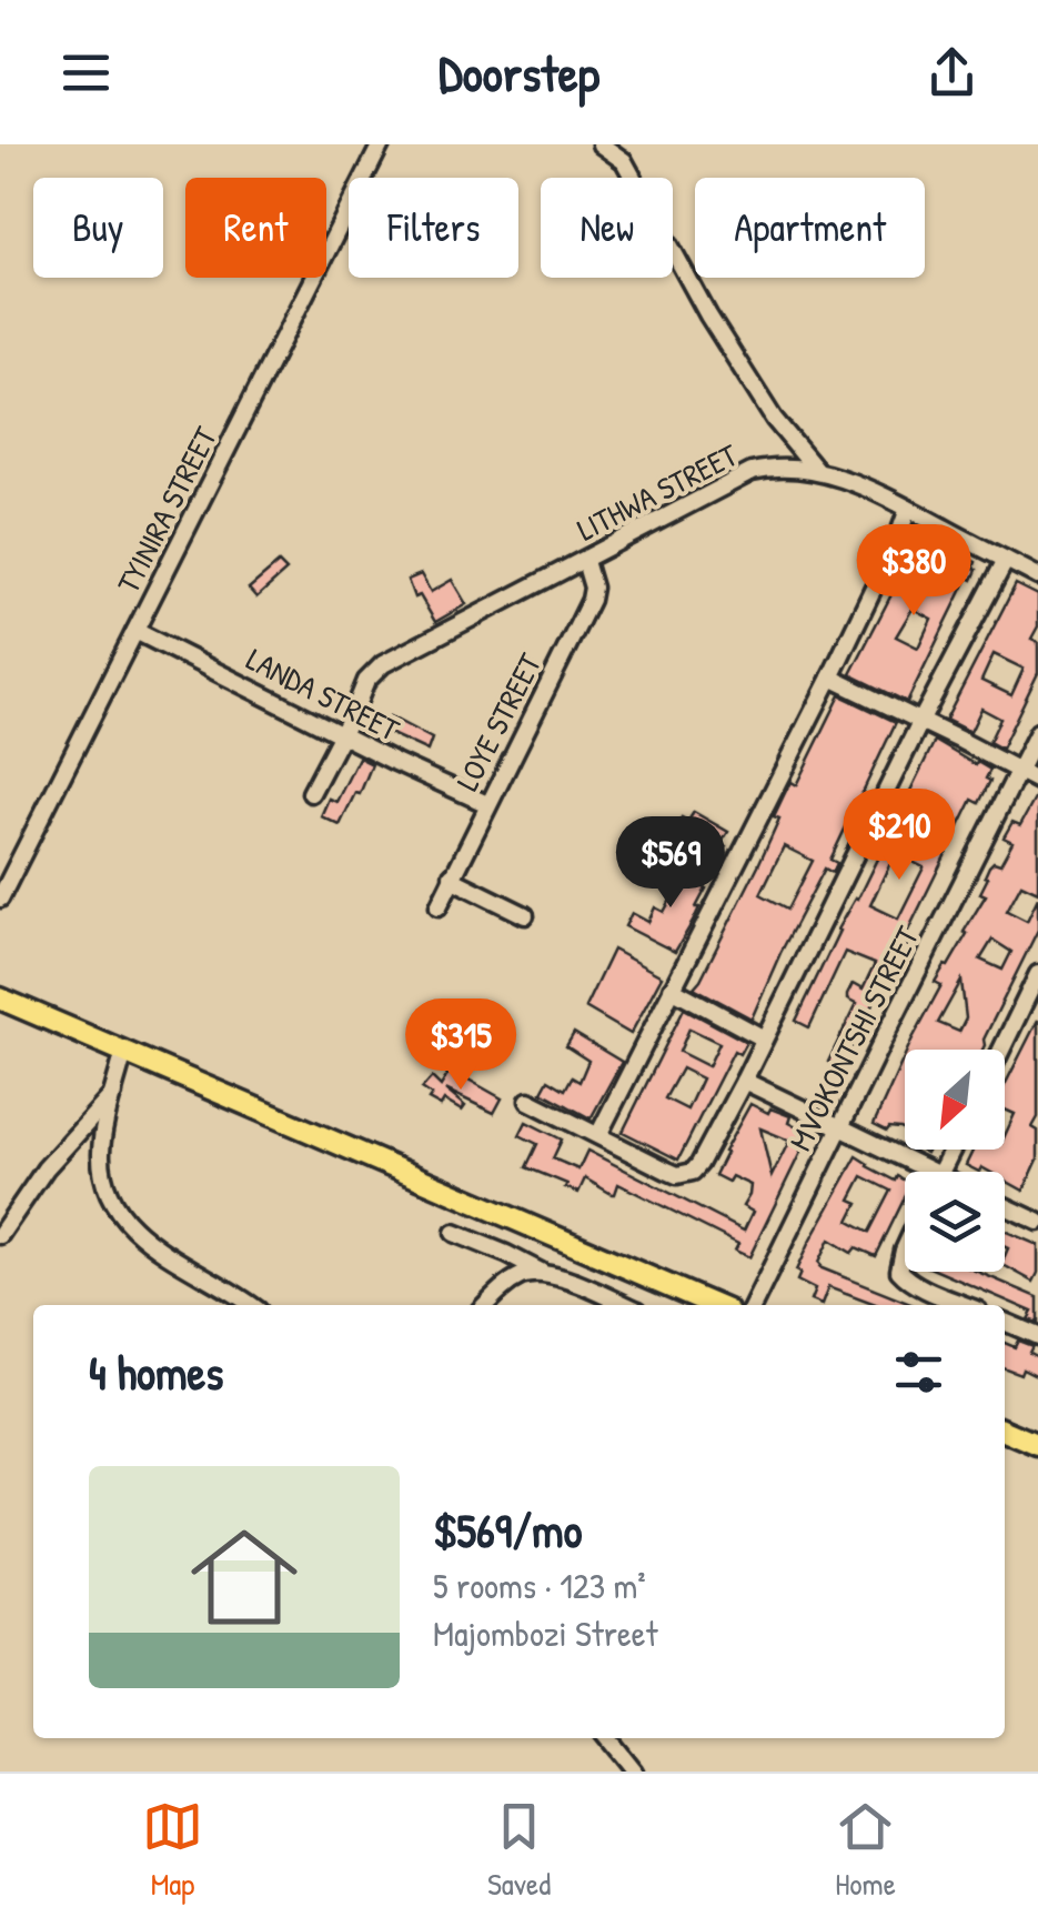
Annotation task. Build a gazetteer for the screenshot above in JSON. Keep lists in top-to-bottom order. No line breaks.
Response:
{"streets":{"street":["LITHWA STREET","TYINIRA STREET","LANDA STREET","LOYE STREET","MVOKONTSHI STREET"]},"crossings":[["LITHWA STREET","LANDA STREET"],["LITHWA STREET","LOYE STREET"],["TYINIRA STREET","LANDA STREET"],["LANDA STREET","LOYE STREET"]],"north":"bottom left","page":{"header":"Doorstep","chip":["Buy","Rent","Filters","New","Apartment"],"price":["$380","$210","$569","$315"],"heading":"4 homes","list":[{"name":"$569/mo","note":"5 rooms · 123 m² · Majombozi Street"}],"tabs":["Map","Saved","Home"]}}
